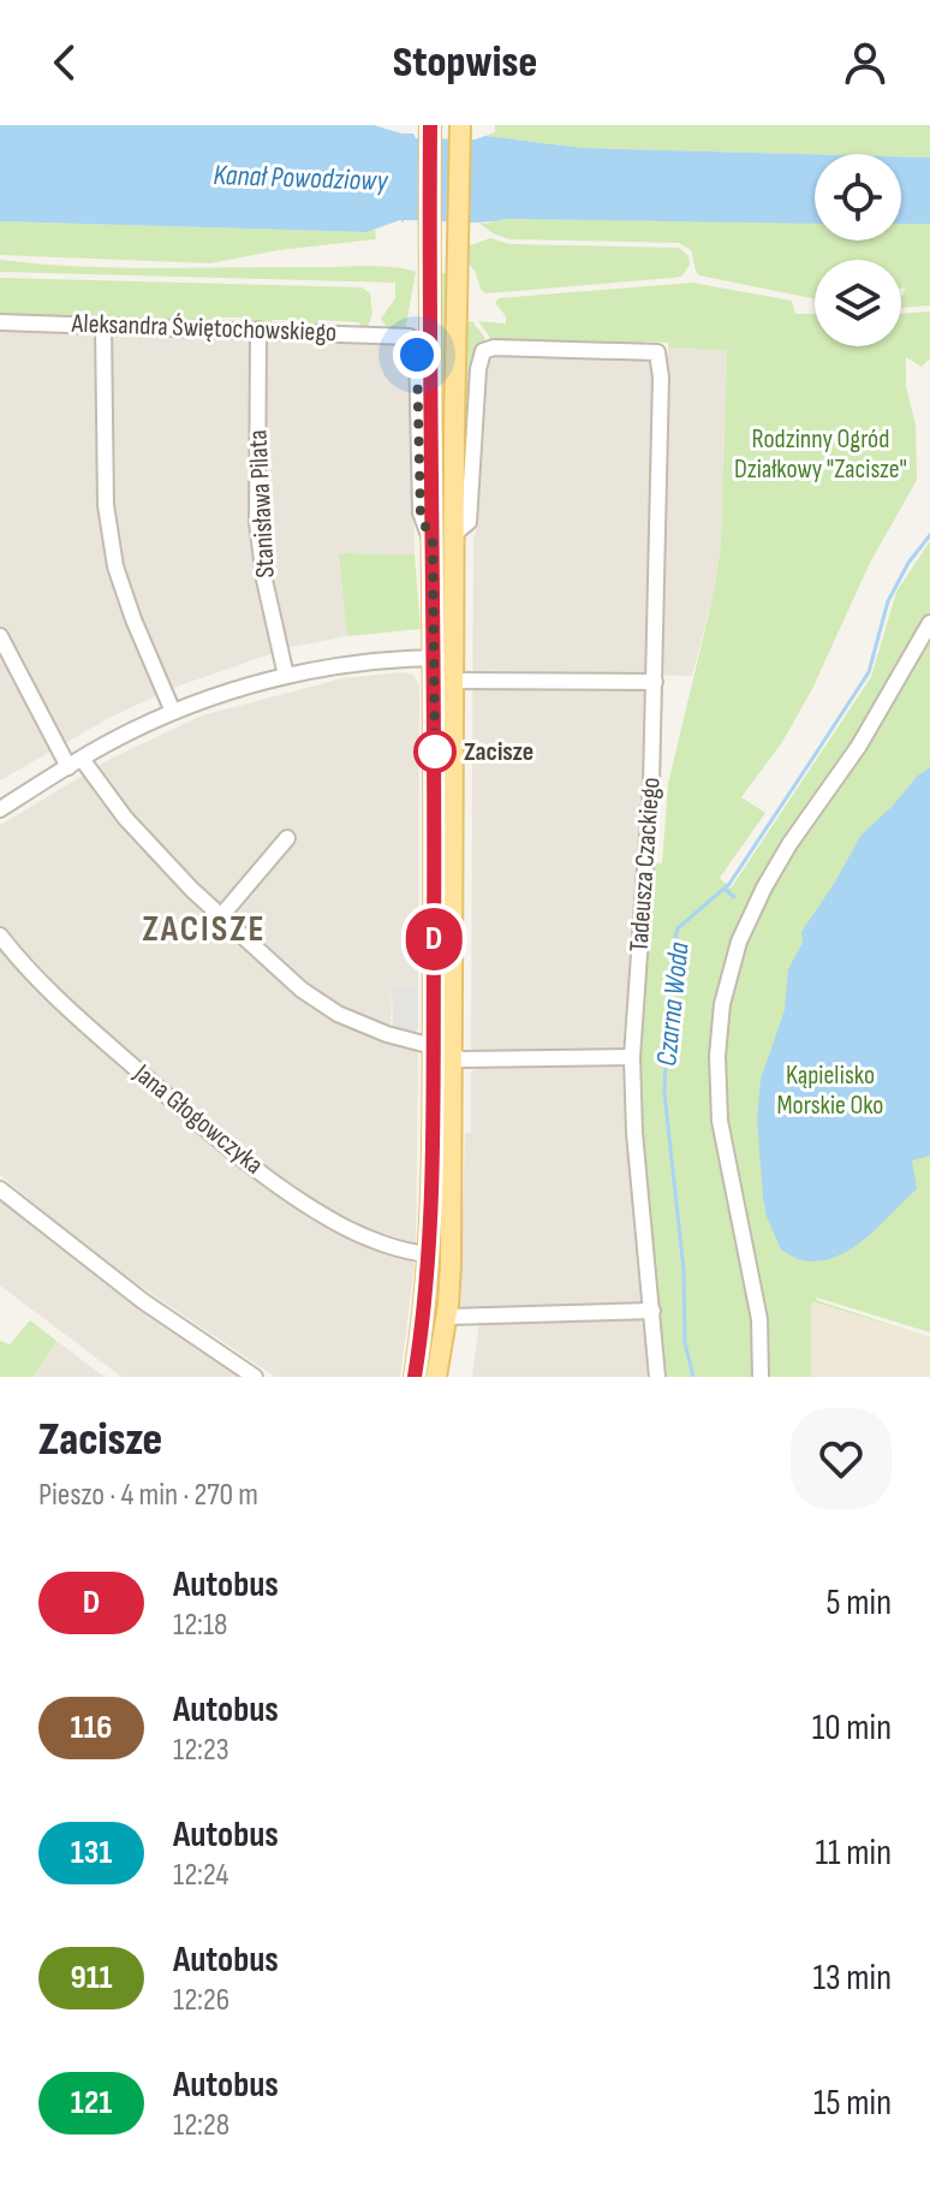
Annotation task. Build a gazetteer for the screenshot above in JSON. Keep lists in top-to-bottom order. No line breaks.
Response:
{"streets":{"street":["Aleksandra Świętochowskiego","Stanisława Pilata","Tadeusza Czackiego","Jana Głogowczyka"]},"crossings":[["Aleksandra Świętochowskiego","Stanisława Pilata"]],"districts":["ZACISZE"],"water":["Kanał Powodziowy","Czarna Woda"],"parks":["Rodzinny Ogród Działkowy \"Zacisze\"","Kąpielisko Morskie Oko"],"places":["Zacisze"],"lines":["bus line D"],"page":{"header":"Stopwise","on_map":"D","heading":["Zacisze","Pieszo · 4 min · 270 m"],"list":[{"mark":"D","name":"Autobus","note":"12:18","value":"5 min"},{"mark":"116","name":"Autobus","note":"12:23","value":"10 min"},{"mark":"131","name":"Autobus","note":"12:24","value":"11 min"},{"mark":"911","name":"Autobus","note":"12:26","value":"13 min"},{"mark":"121","name":"Autobus","note":"12:28","value":"15 min"}]}}
